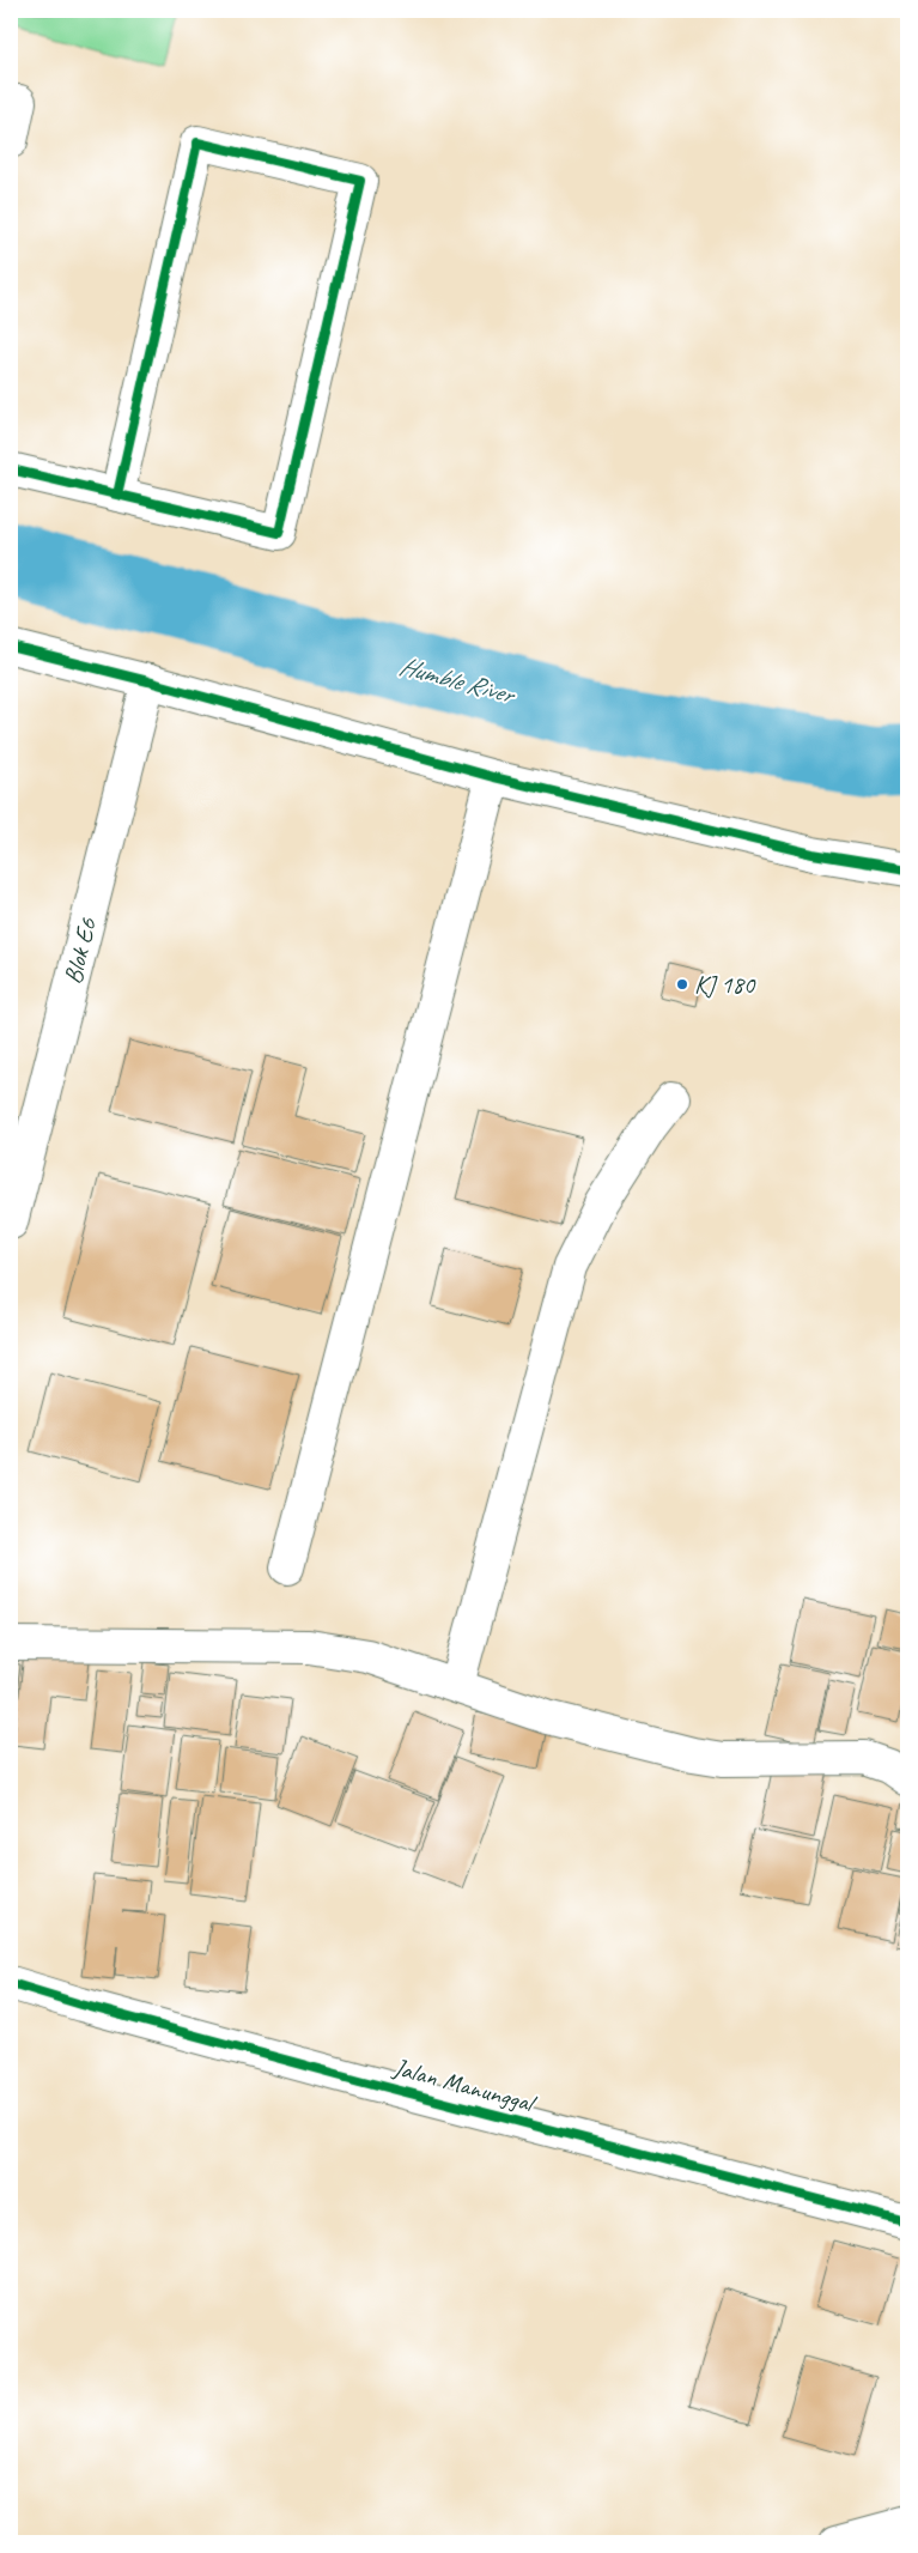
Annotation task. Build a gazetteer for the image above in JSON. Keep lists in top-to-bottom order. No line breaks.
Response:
{"streets":{"main road":["Blok E6","Jalan Manunggal"]},"water":["Humble River"],"places":["KJ 180"]}
